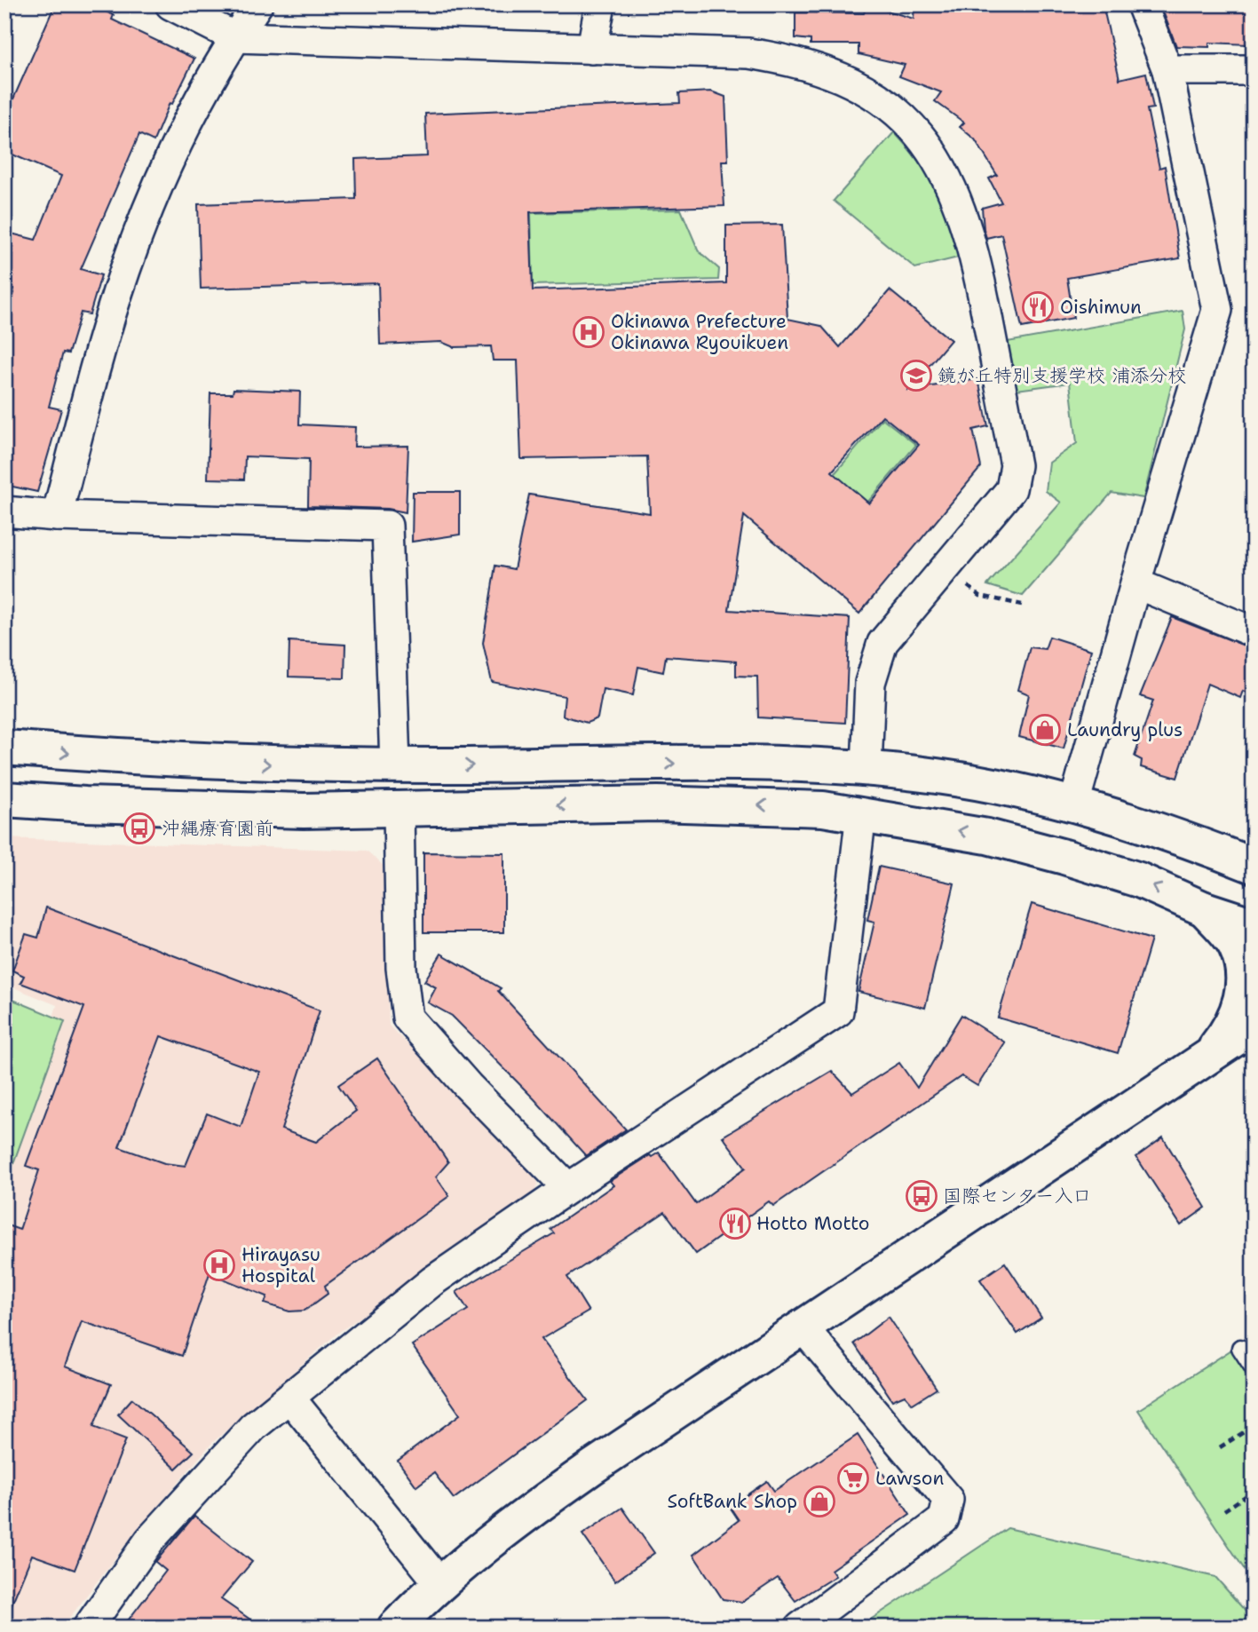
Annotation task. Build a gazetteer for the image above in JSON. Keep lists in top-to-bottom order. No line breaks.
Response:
{"places":{"restaurant":["Oishimun","Hotto Motto"],"hospital":["Okinawa Prefecture Okinawa Ryouikuen","Hirayasu Hospital"],"school or university":["鏡が丘特別支援学校 浦添分校"],"shop":["Laundry plus","SoftBank Shop"],"bus stop":["沖縄療育園前","国際センター入口"],"supermarket":["Lawson"]}}
